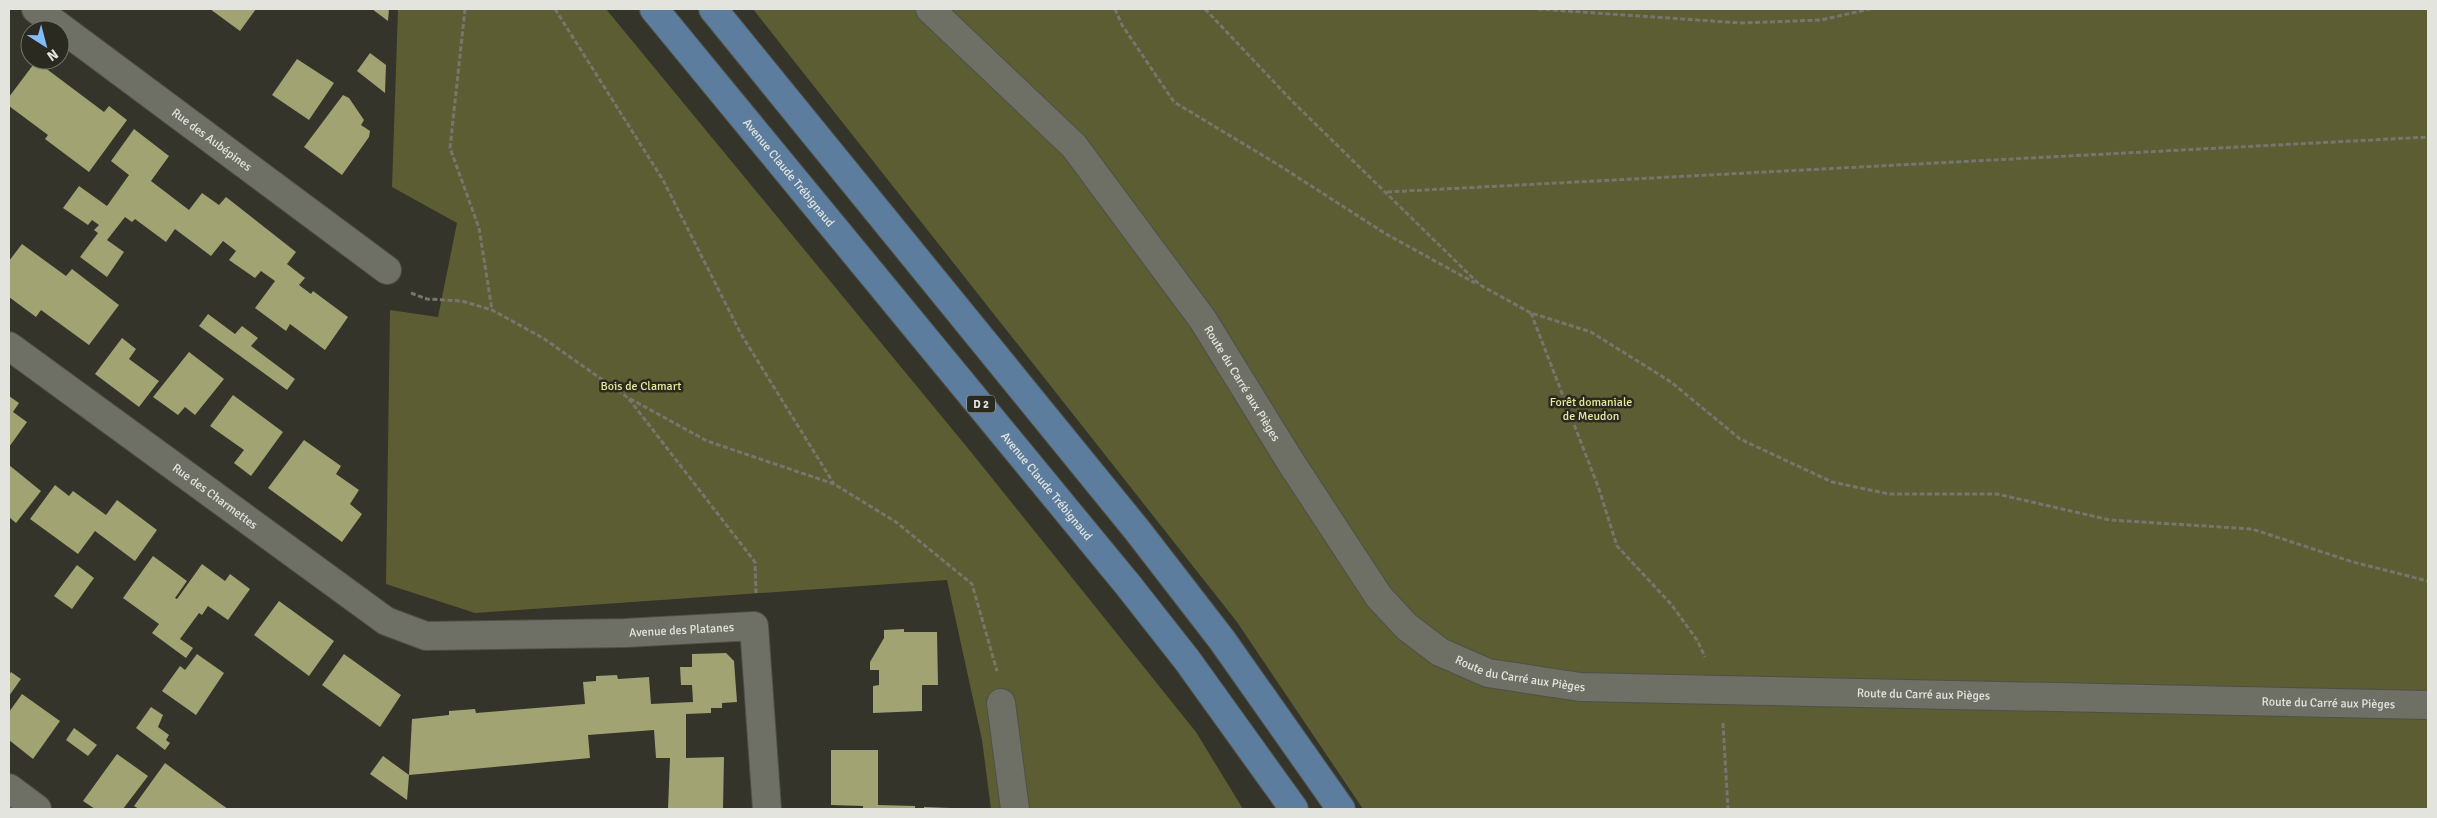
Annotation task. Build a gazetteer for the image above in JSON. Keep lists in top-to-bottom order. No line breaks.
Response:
{"streets":{"main road":["Avenue Claude Trébignaud","D 2"],"street":["Rue des Aubépines","Route du Carré aux Pièges","Rue des Charmettes","Avenue des Platanes"]},"crossings":[["Rue des Charmettes","Avenue des Platanes"]],"parks":["Bois de Clamart","Forêt domaniale de Meudon"],"north":"bottom right"}
